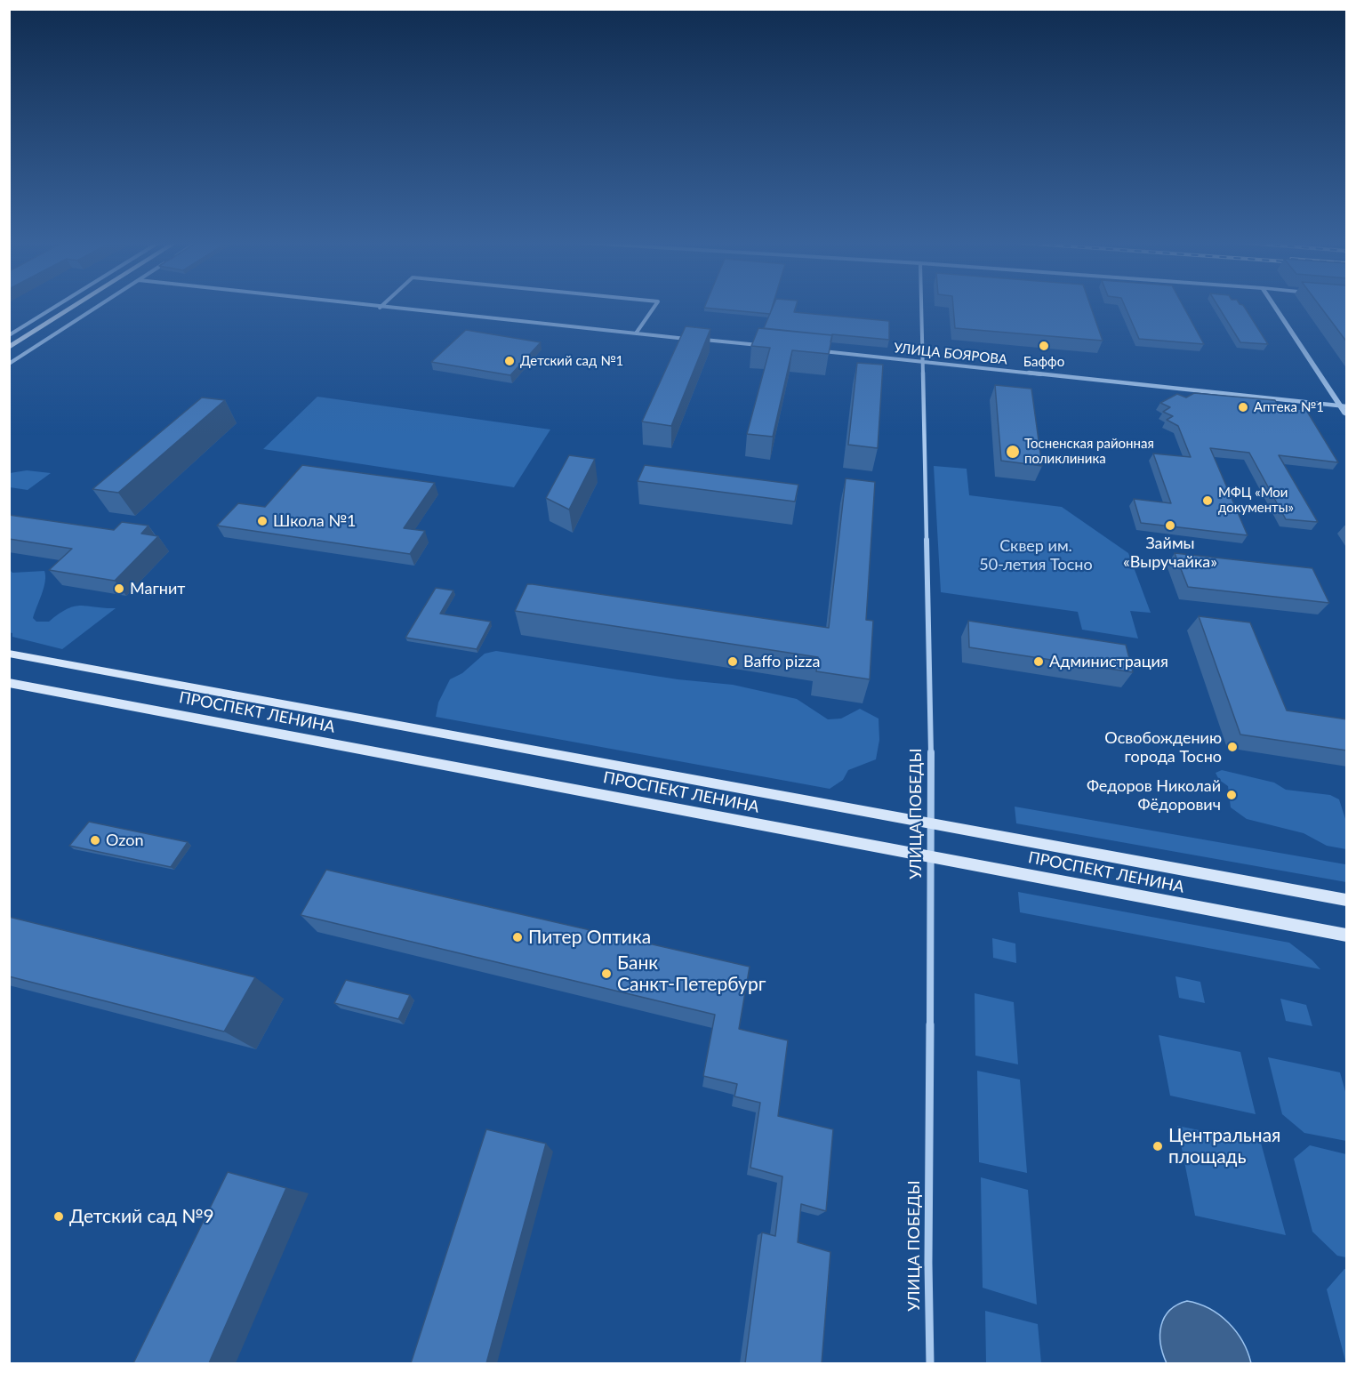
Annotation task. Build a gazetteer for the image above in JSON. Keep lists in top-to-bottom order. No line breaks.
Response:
{"streets":{"main road":["ПРОСПЕКТ ЛЕНИНА"],"street":["УЛИЦА БОЯРОВА","УЛИЦА ПОБЕДЫ"]},"crossings":[["УЛИЦА БОЯРОВА","УЛИЦА ПОБЕДЫ"],["ПРОСПЕКТ ЛЕНИНА","УЛИЦА ПОБЕДЫ"]],"parks":["Сквер им. 50-летия Тосно"],"places":["Баффо","Детский сад №1","Аптека №1","Тосненская районная поликлиника","МФЦ «Мои документы»","Школа №1","Займы «Выручайка»","Магнит","Baffo pizza","Администрация","Освобождению города Тосно","Федоров Николай Фёдорович","Ozon","Питер Оптика","Банк Санкт-Петербург","Центральная площадь","Детский сад №9"]}
